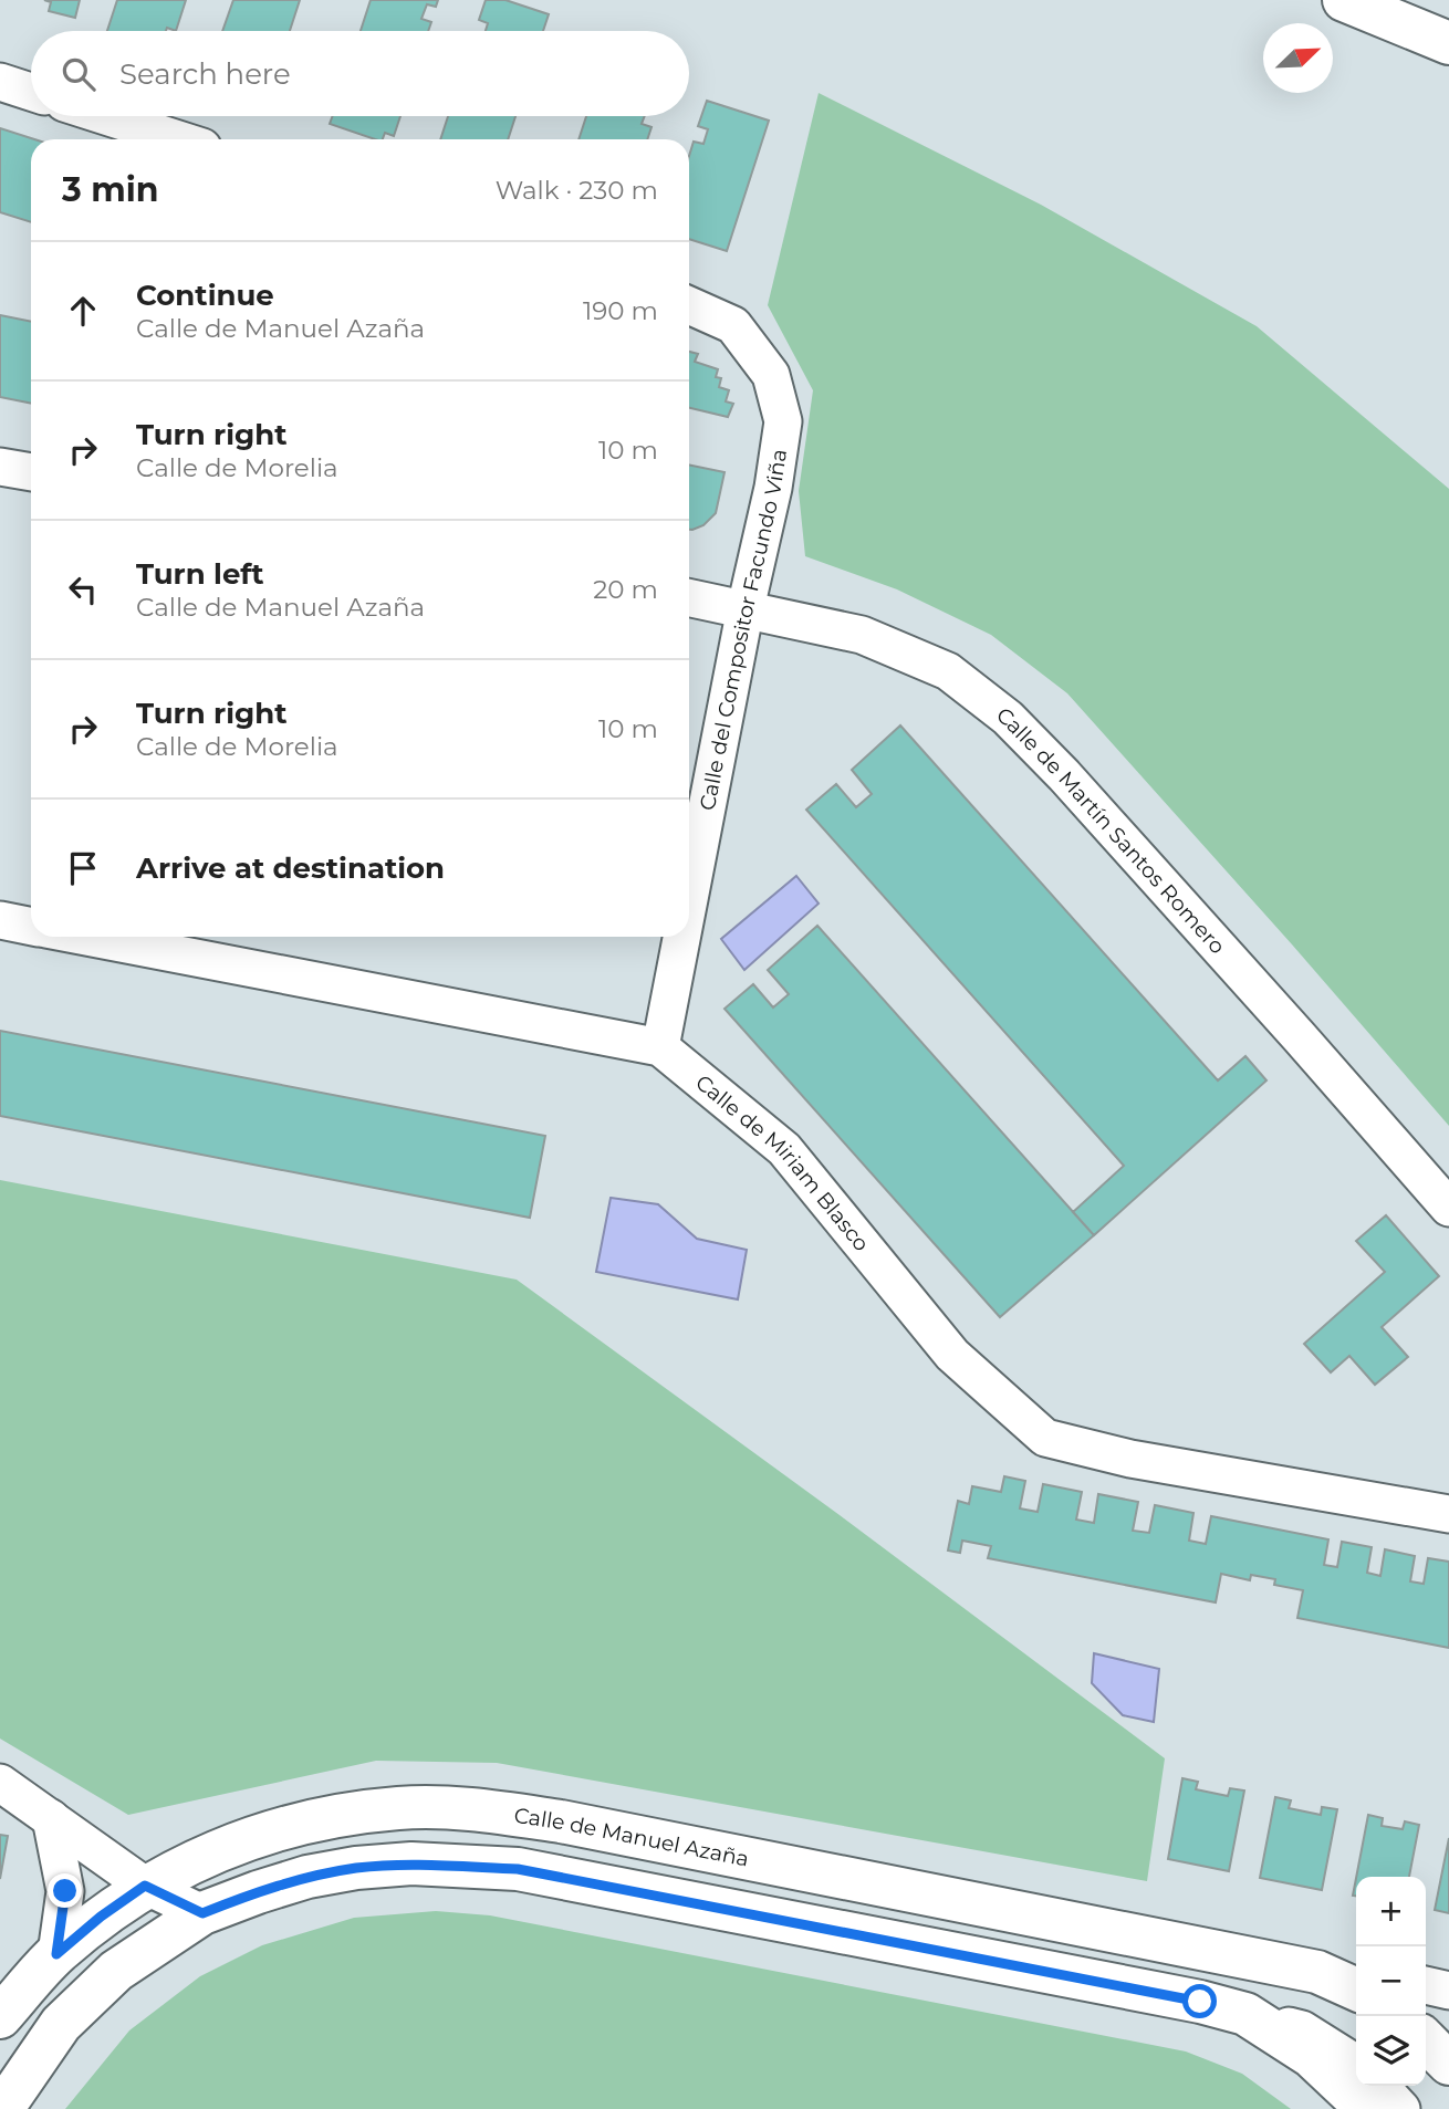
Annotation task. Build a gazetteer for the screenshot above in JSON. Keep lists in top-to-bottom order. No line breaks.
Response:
{"streets":{"main road":["Calle de Manuel Azaña"],"street":["Calle del Compositor Facundo Viña","Calle de Martín Santos Romero","Calle de Miriam Blasco"]},"crossings":[["Calle del Compositor Facundo Viña","Calle de Martín Santos Romero"],["Calle del Compositor Facundo Viña","Calle de Miriam Blasco"]],"north":"top right","page":{"search":"Search here","heading":["3 min","Walk · 230 m"],"list":[["Continue","Calle de Manuel Azaña","190 m"],["Turn right","Calle de Morelia","10 m"],["Turn left","Calle de Manuel Azaña","20 m"],["Turn right","Calle de Morelia","10 m"],"Arrive at destination"],"map_buttons":["+","−"]}}
